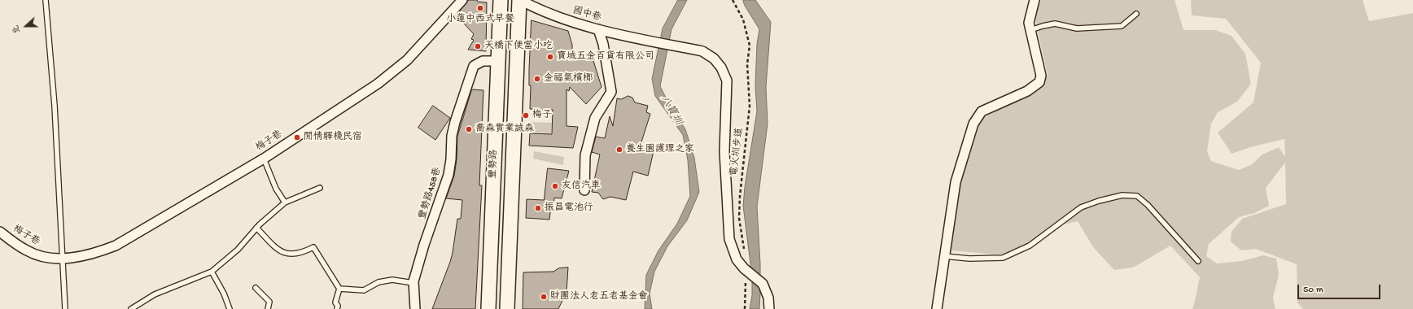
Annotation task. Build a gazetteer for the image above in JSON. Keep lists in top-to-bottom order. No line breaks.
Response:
{"streets":{"main road":["豐勢路"],"street":["國中巷","梅子巷","豐勢路458巷"],"path":["電火圳步道"]},"crossings":[["國中巷","電火圳步道"],["國中巷","豐勢路"],["豐勢路","豐勢路458巷"]],"water":["八寶圳"],"places":["小蓮中西式早餐","天橋下便當小吃","寶城五金百貨有限公司","金福氣檳榔","梅子","喬森實業誠森","閒情驛棧民宿","養生園護理之家","友信汽車","振昌電池行","財團法人老五老基金會"],"scale_bar":"50 m","north":"left"}
